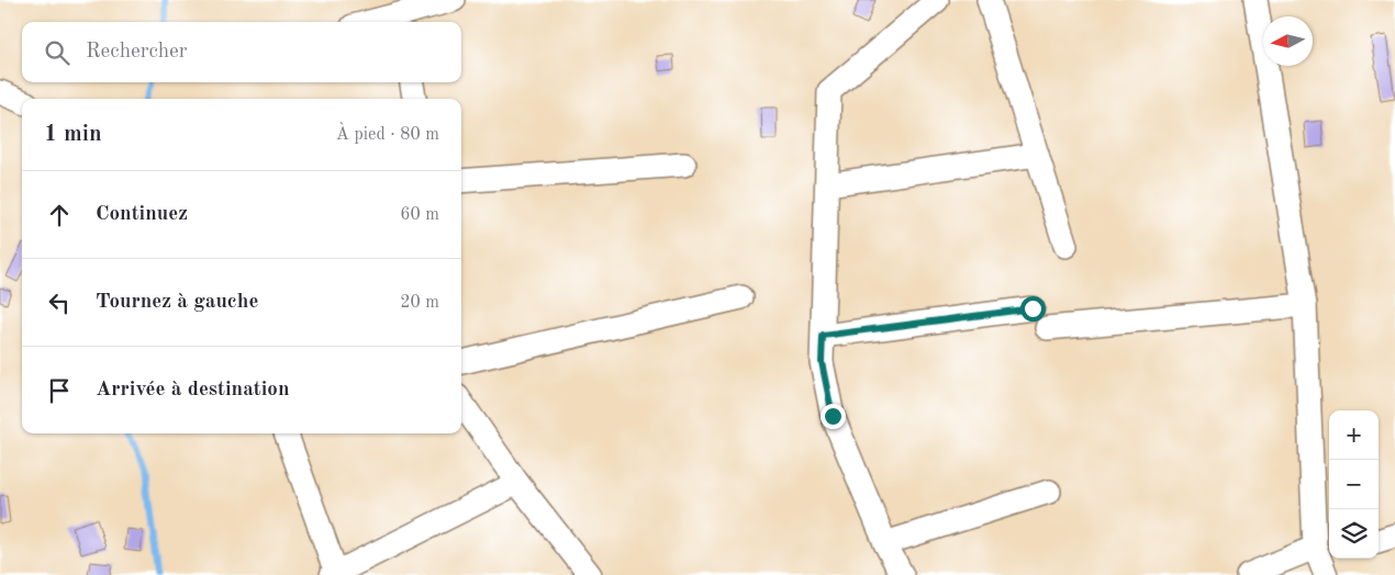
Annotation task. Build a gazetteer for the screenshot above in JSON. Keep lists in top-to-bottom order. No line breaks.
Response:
{"north":"left","page":{"search":"Rechercher","heading":["1 min","À pied · 80 m"],"list":[["Continuez","60 m"],["Tournez à gauche","20 m"],"Arrivée à destination"],"map_buttons":["+","−"]}}
